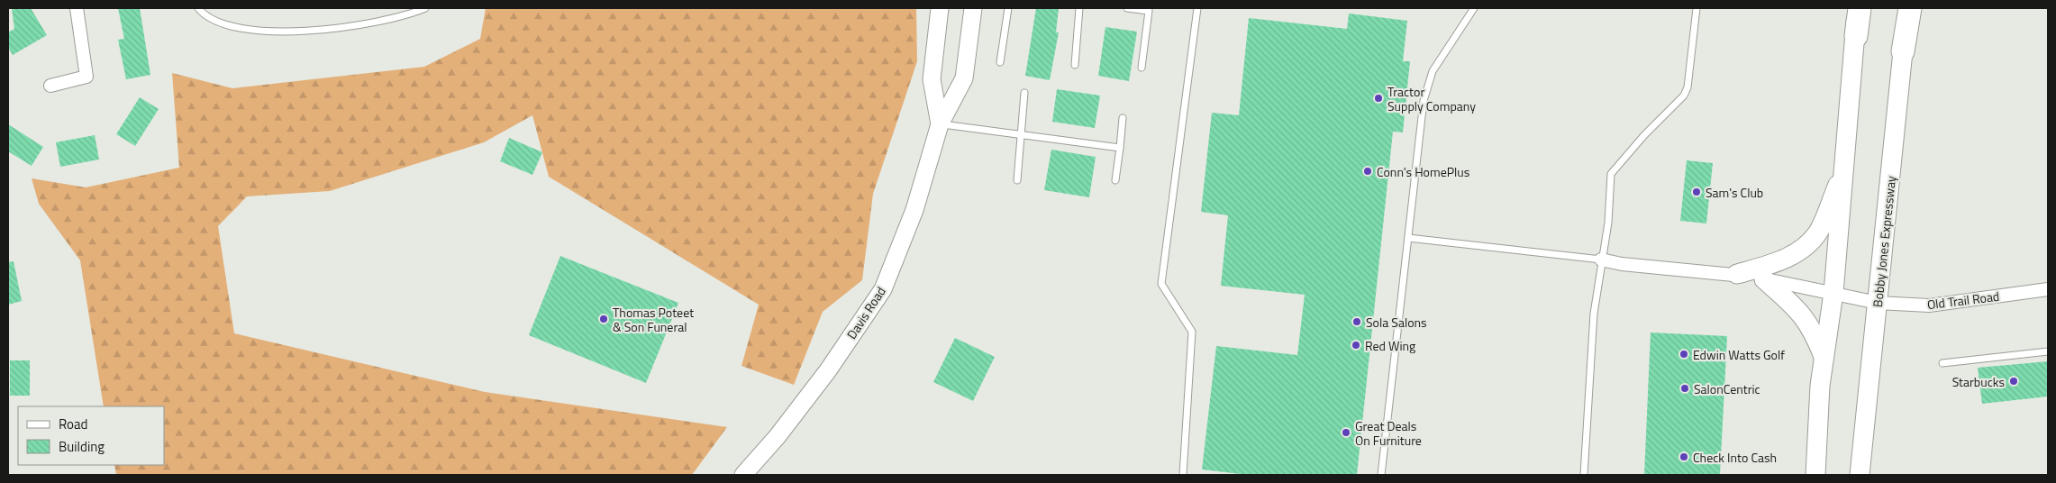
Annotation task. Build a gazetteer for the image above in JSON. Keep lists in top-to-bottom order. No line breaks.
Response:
{"streets":{"highway":["Bobby Jones Expressway"],"main road":["Davis Road"],"street":["Old Trail Road"]},"crossings":[["Bobby Jones Expressway","Old Trail Road"]],"places":["Tractor Supply Company","Conn's HomePlus","Sam's Club","Thomas Poteet & Son Funeral","Sola Salons","Red Wing","Edwin Watts Golf","Starbucks","SalonCentric","Great Deals On Furniture","Check Into Cash"],"legend":["Road","Building"]}
